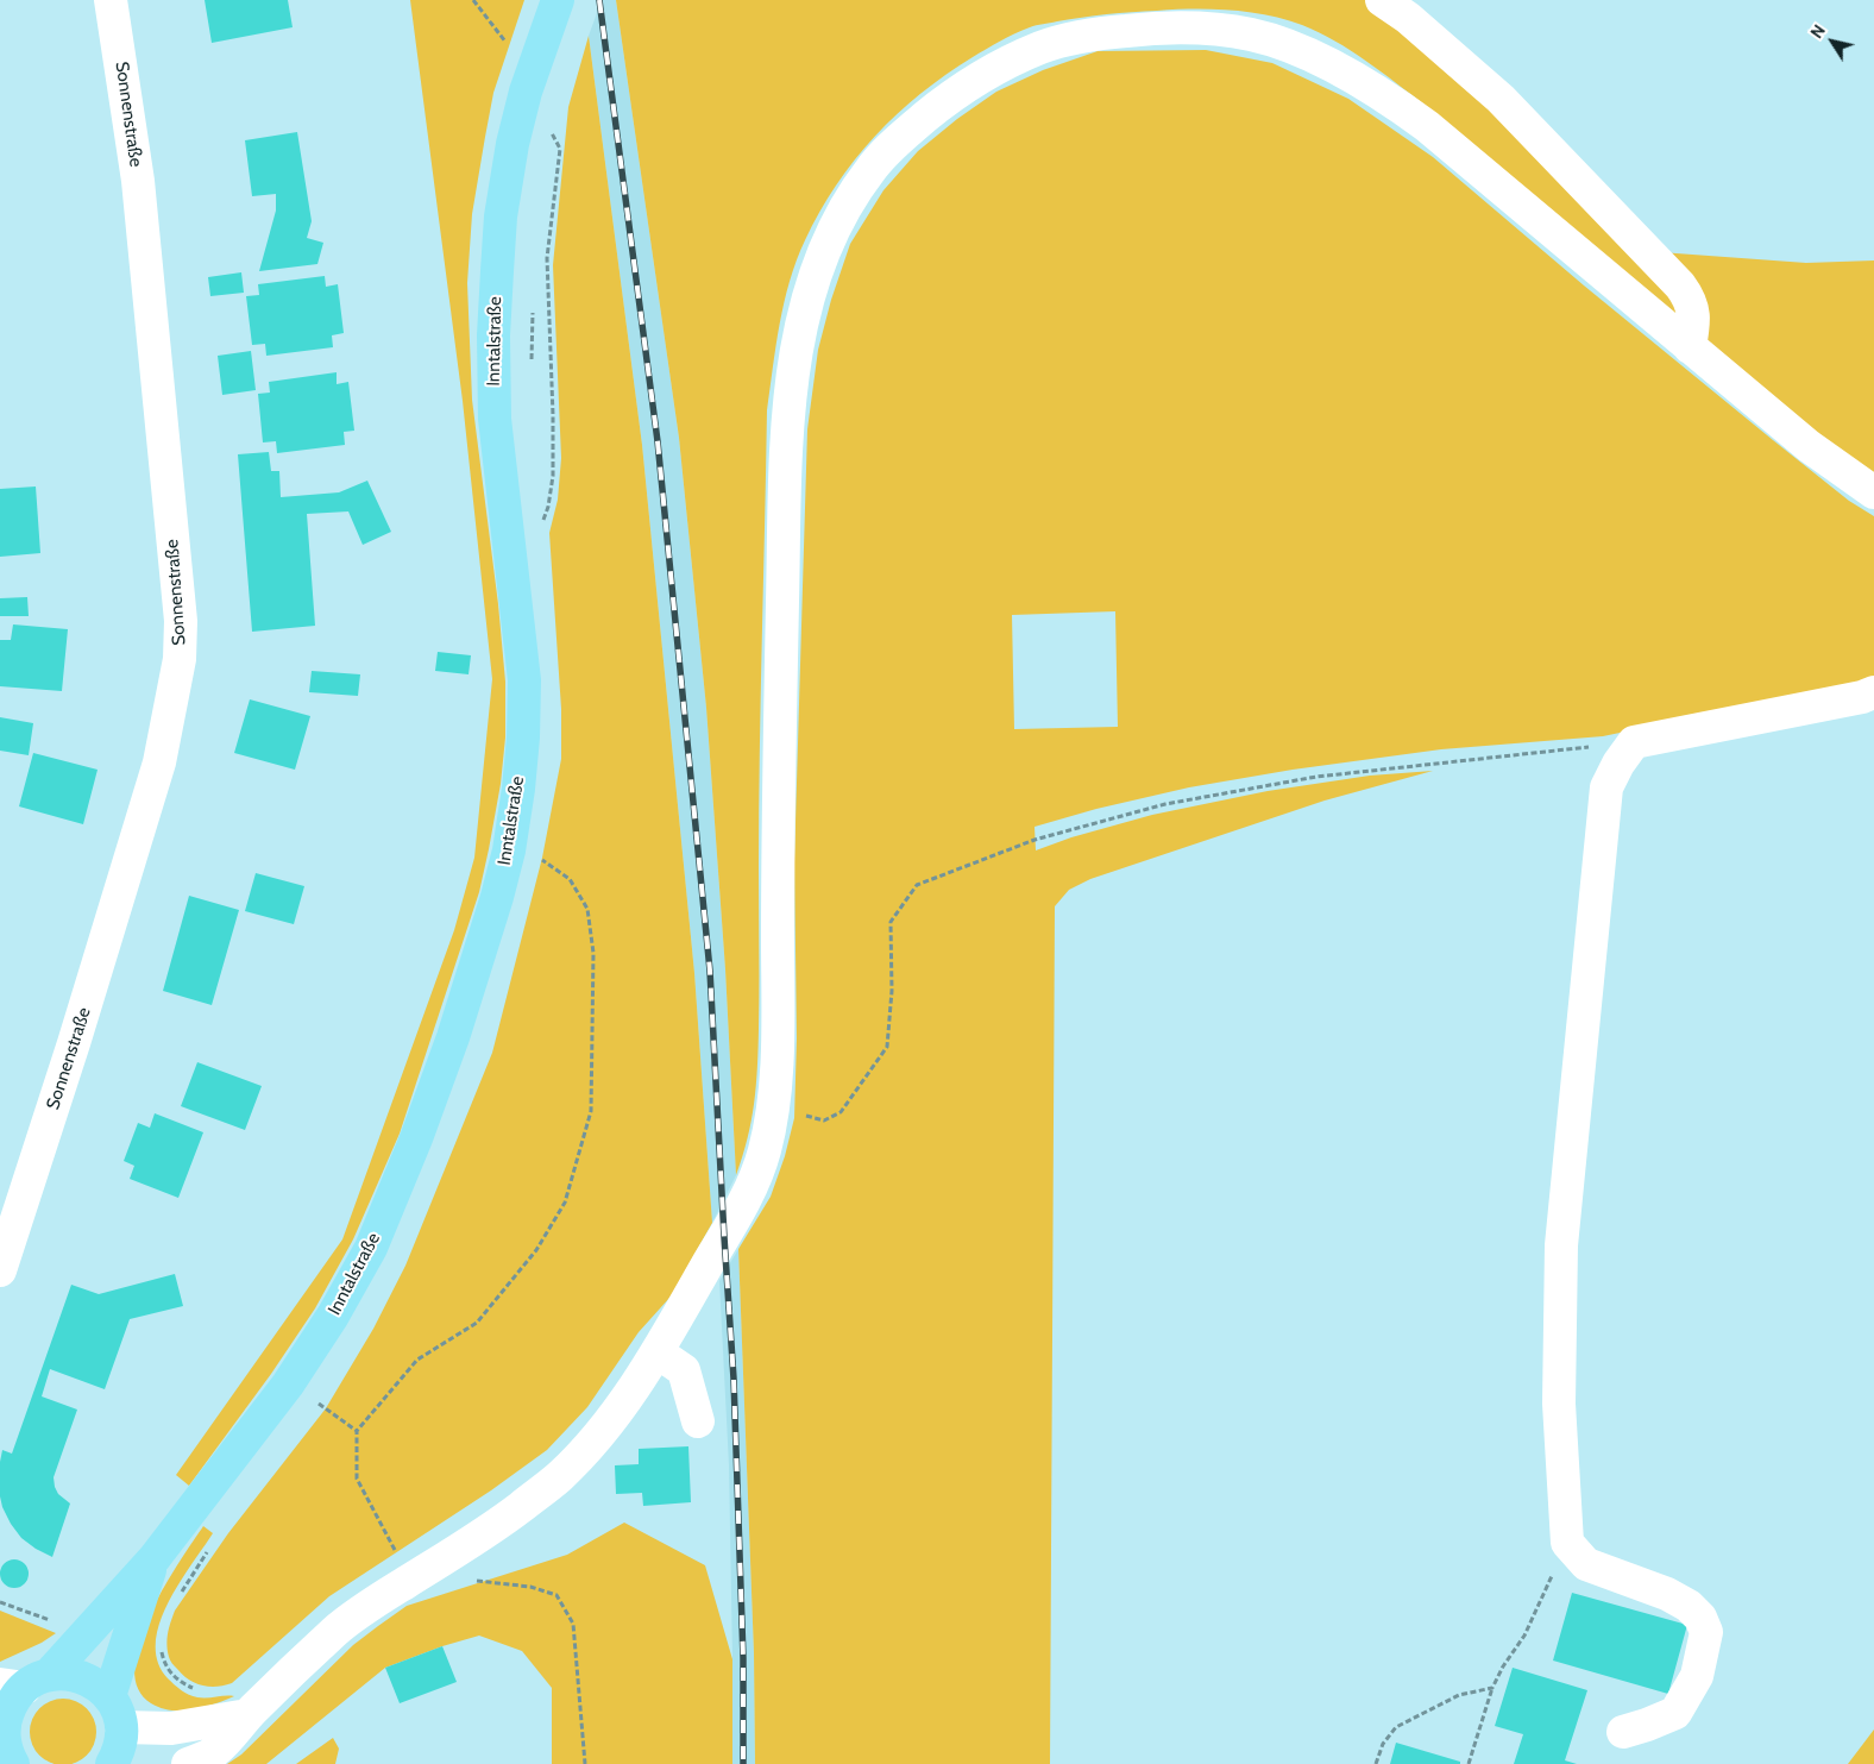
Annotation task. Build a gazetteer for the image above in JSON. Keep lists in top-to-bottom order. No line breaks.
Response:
{"streets":{"main road":["Inntalstraße"],"street":["Sonnenstraße"]},"north":"top left"}
